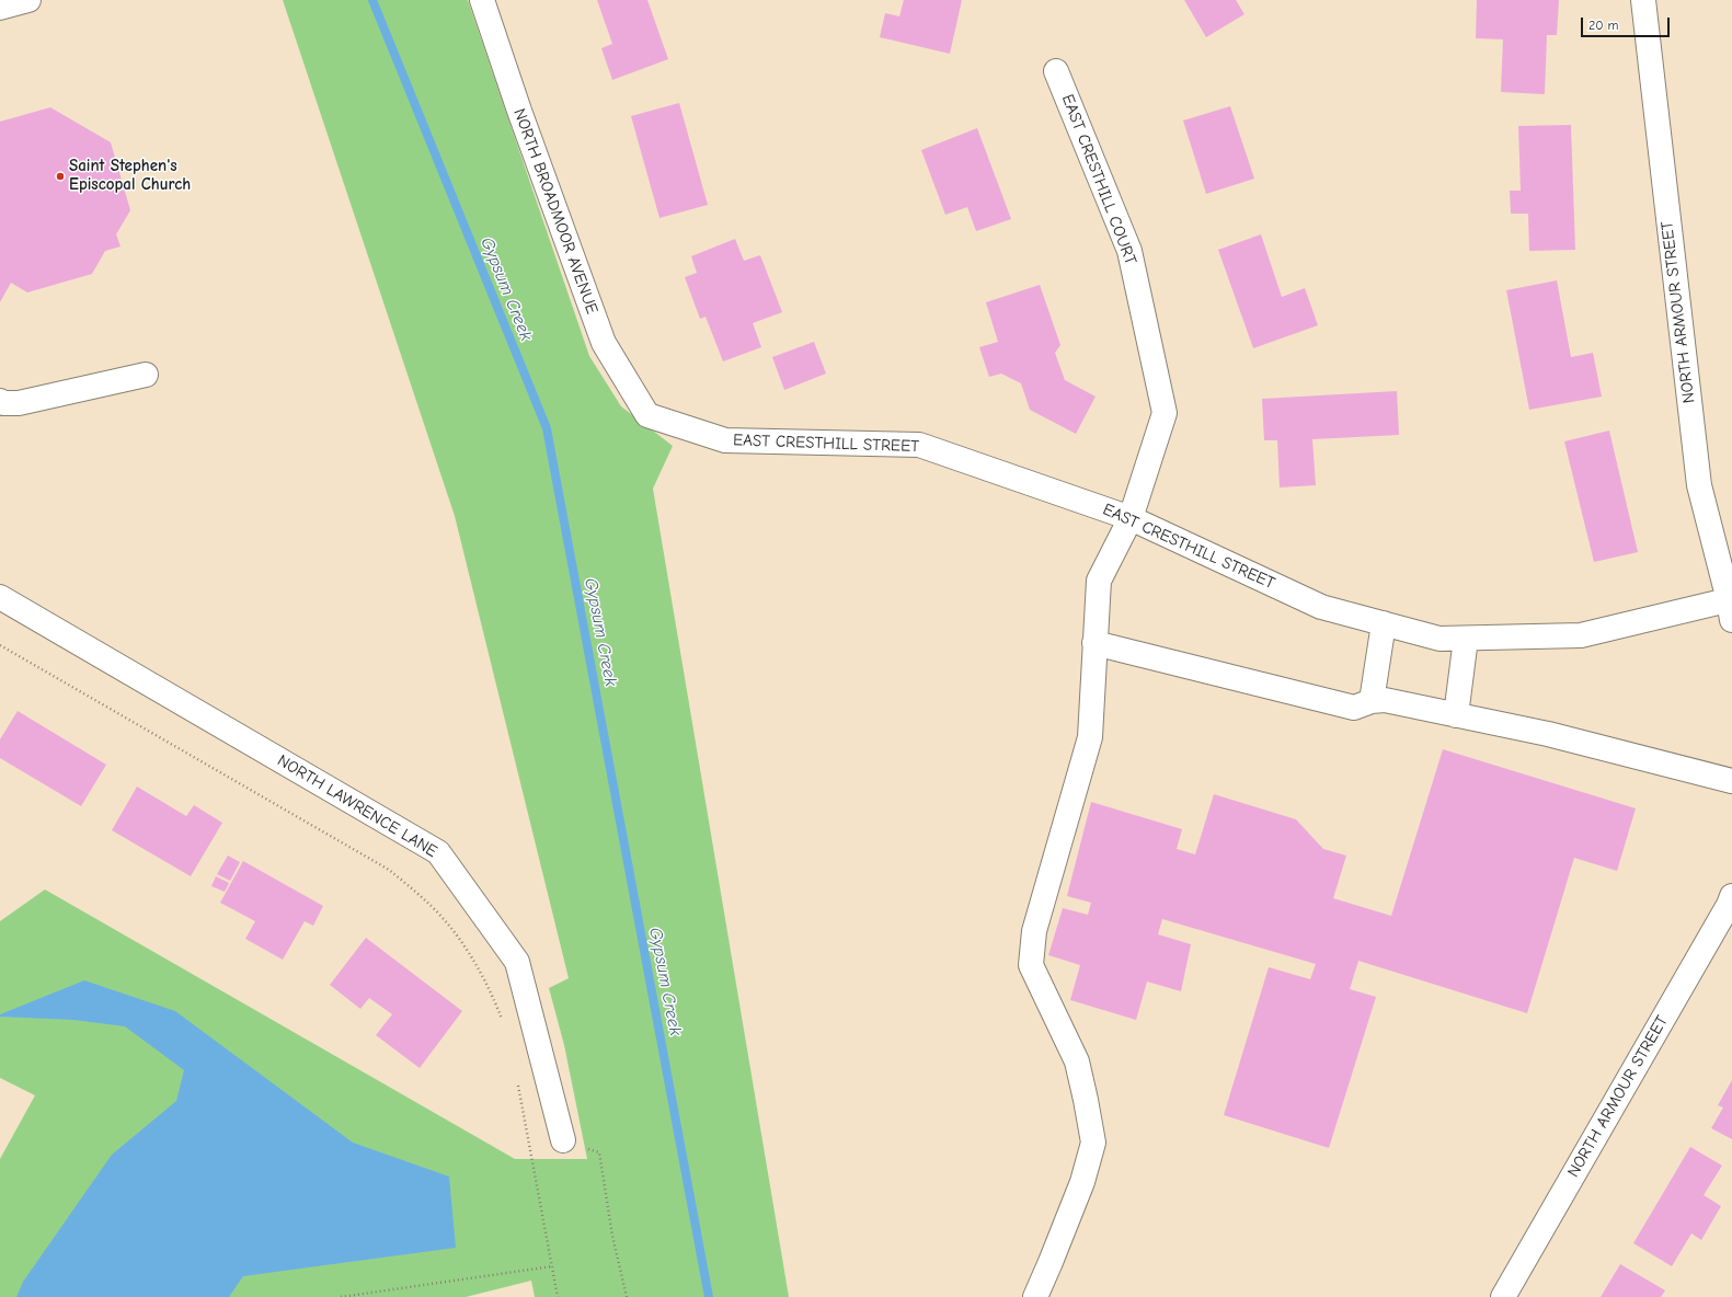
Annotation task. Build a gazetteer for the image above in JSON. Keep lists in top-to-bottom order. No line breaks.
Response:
{"streets":{"street":["EAST CRESTHILL COURT","NORTH BROADMOOR AVENUE","NORTH ARMOUR STREET","EAST CRESTHILL STREET","NORTH LAWRENCE LANE"]},"crossings":[["EAST CRESTHILL COURT","EAST CRESTHILL STREET"],["NORTH BROADMOOR AVENUE","EAST CRESTHILL STREET"],["NORTH ARMOUR STREET","EAST CRESTHILL STREET"]],"water":["Gypsum Creek"],"places":["Saint Stephen's Episcopal Church"],"scale_bar":"20 m"}
